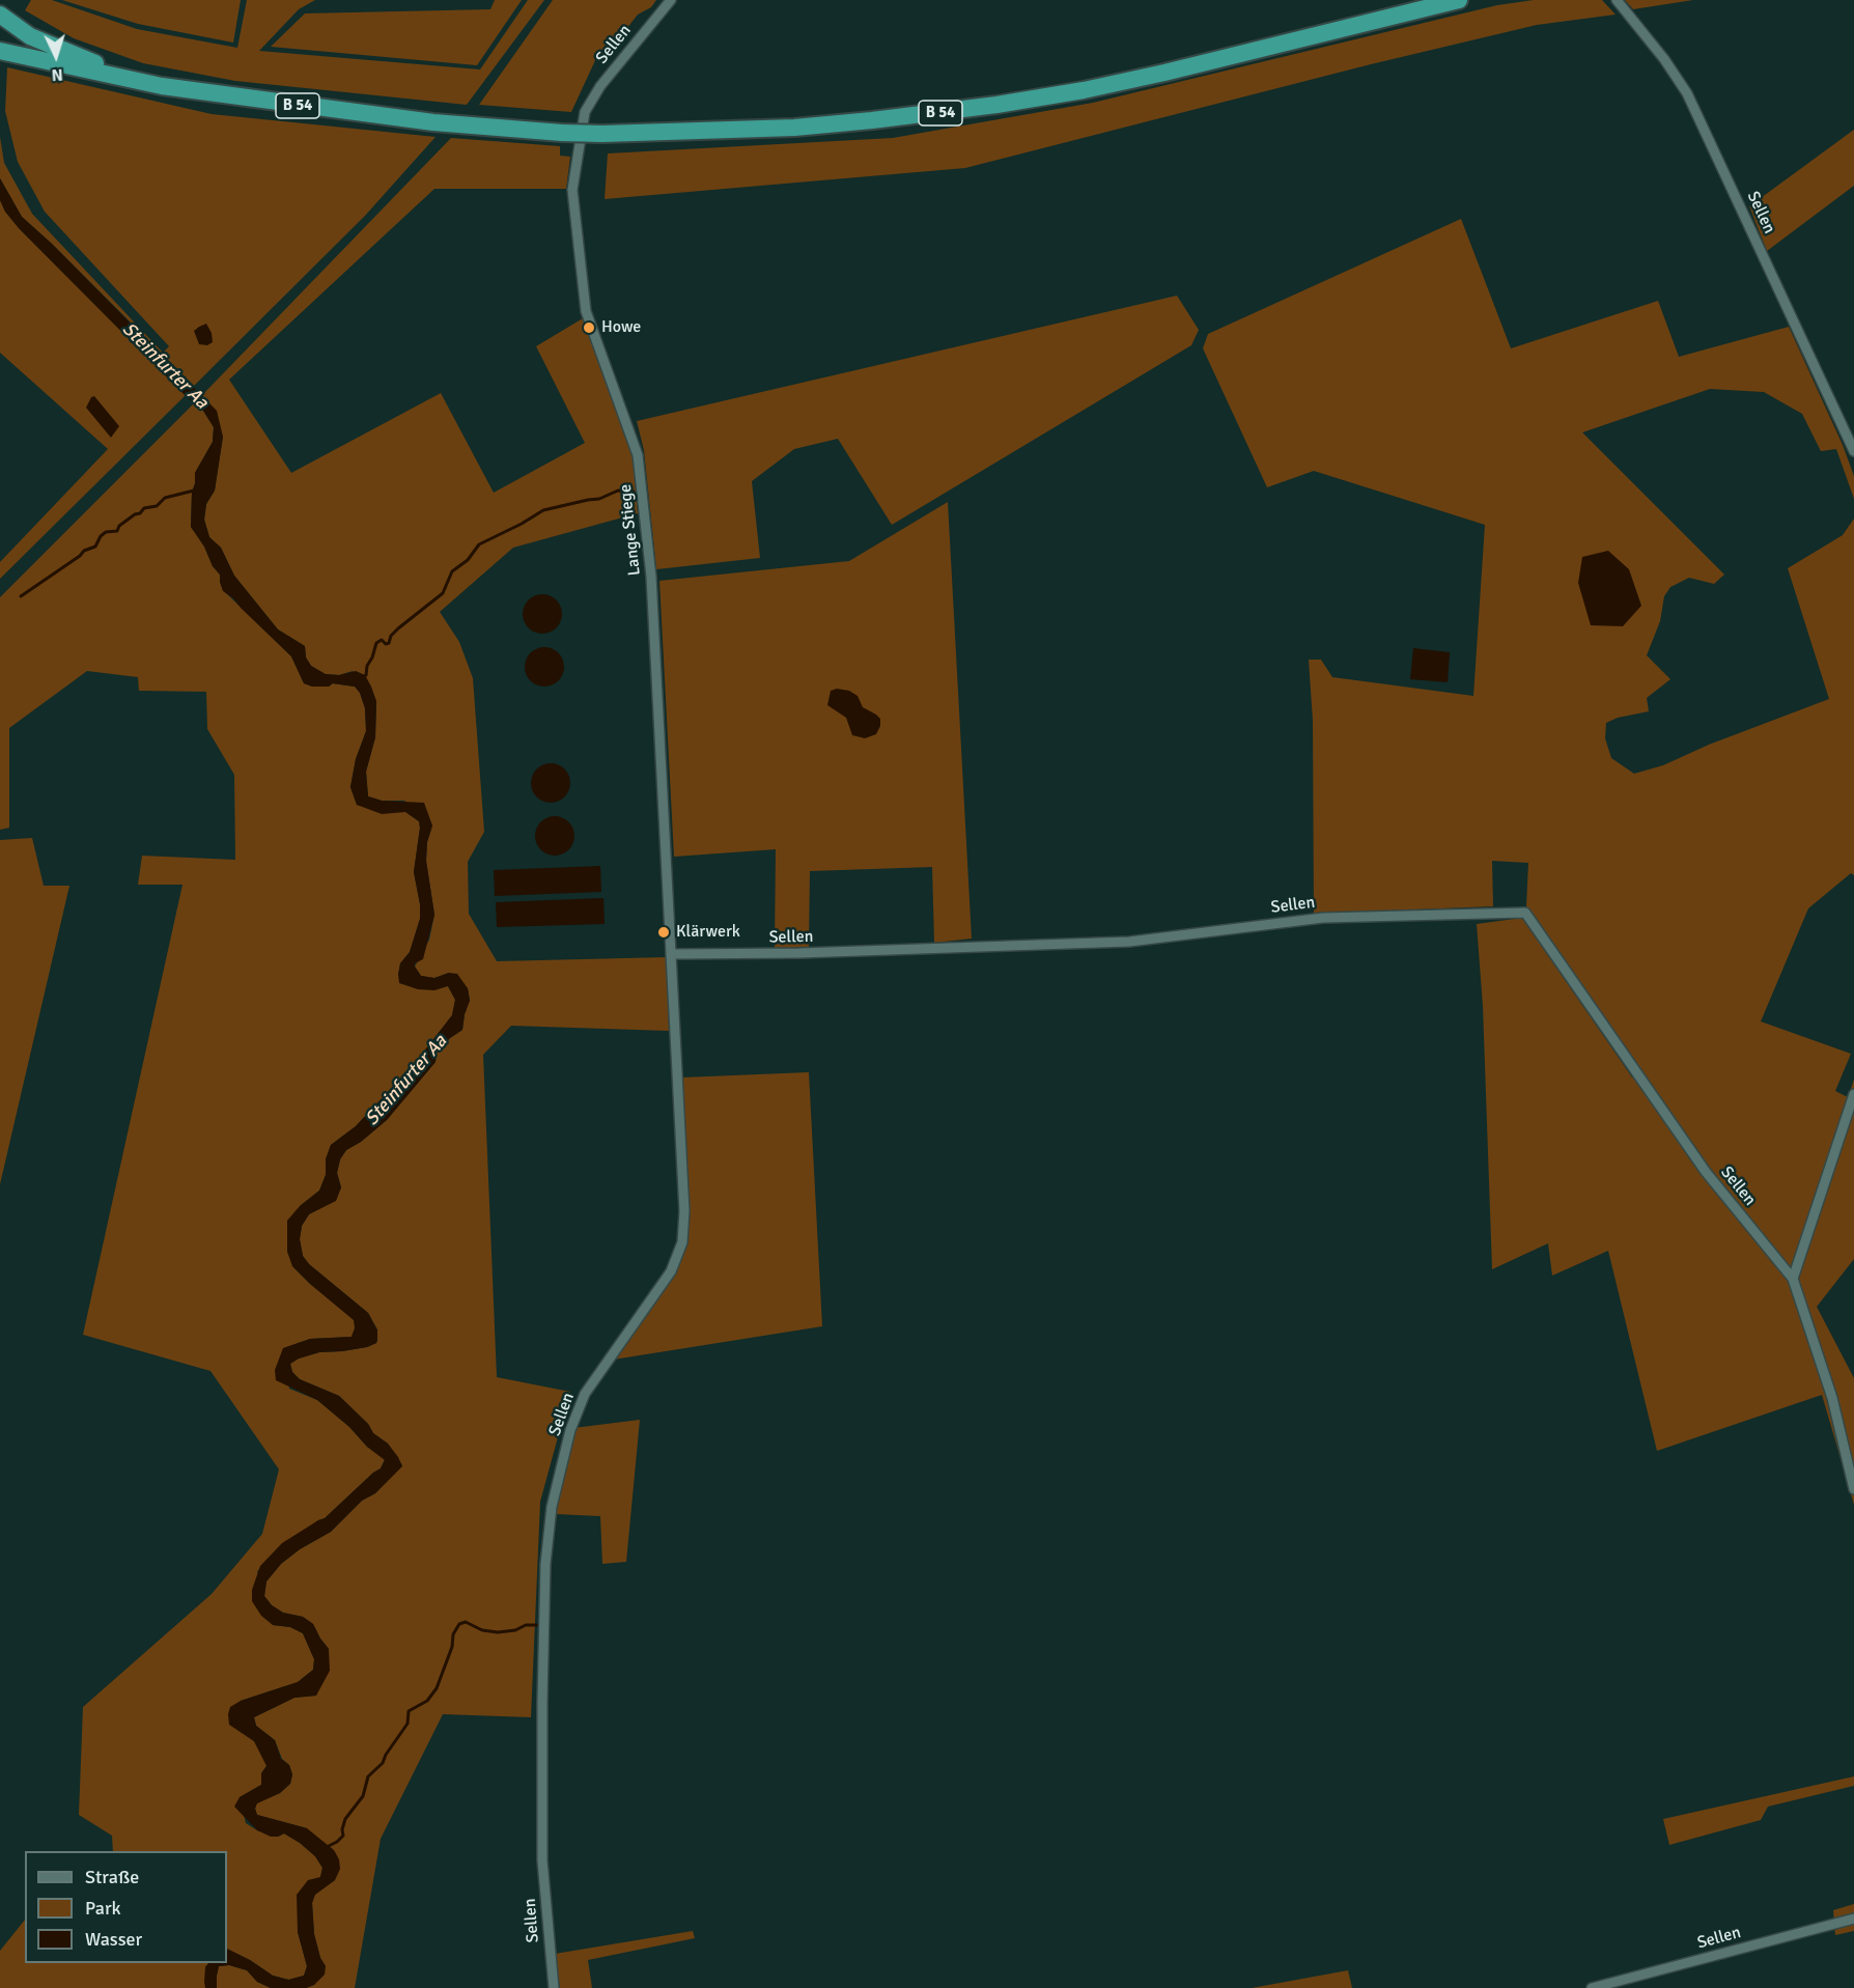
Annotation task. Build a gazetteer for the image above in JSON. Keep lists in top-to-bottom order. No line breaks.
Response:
{"streets":{"highway":["B 54"],"street":["Sellen","Lange Stiege"]},"crossings":[["Sellen","Lange Stiege"]],"water":["Steinfurter Aa"],"places":["Howe","Klärwerk"],"legend":["Straße","Park","Wasser"],"north":"bottom"}
